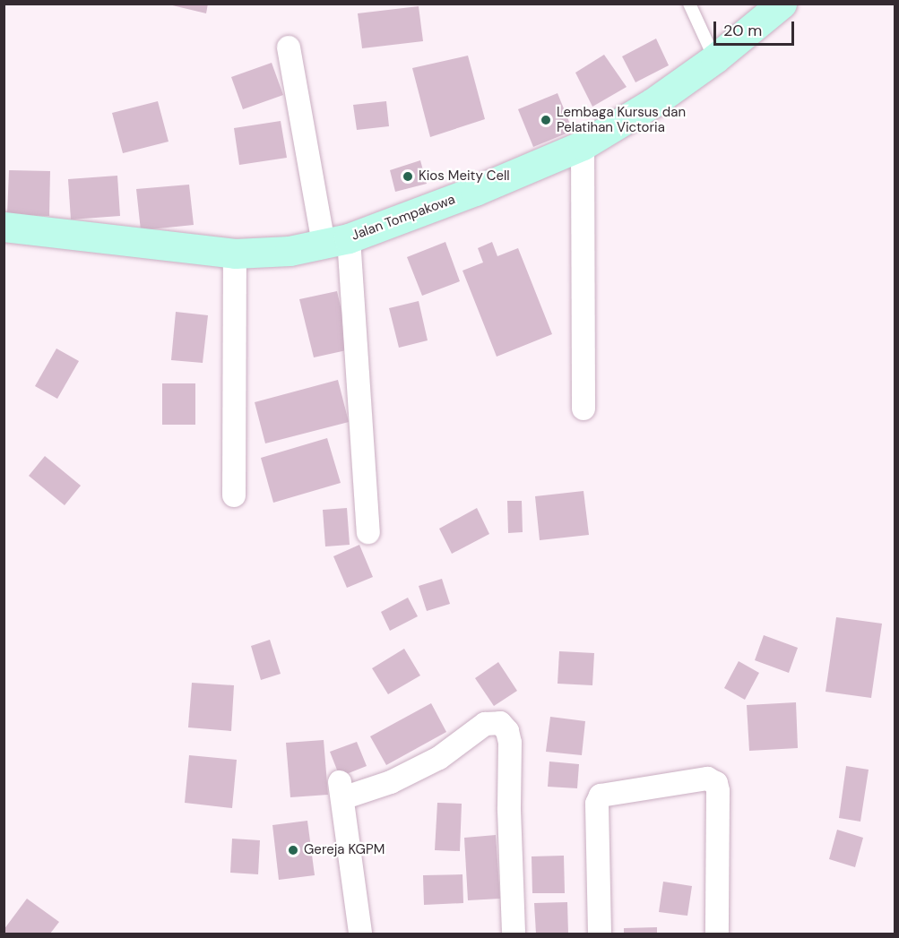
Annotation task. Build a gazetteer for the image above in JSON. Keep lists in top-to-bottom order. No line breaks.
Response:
{"streets":{"street":["Jalan Tompakowa"]},"places":["Lembaga Kursus dan Pelatihan Victoria","Kios Meity Cell","Gereja KGPM"],"scale_bar":"20 m"}
